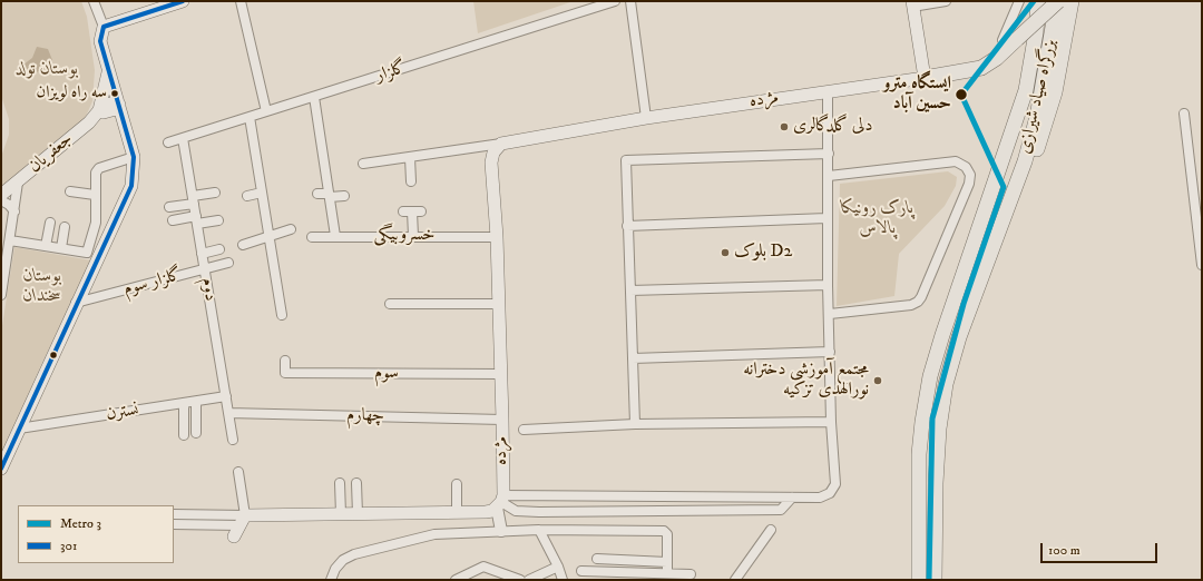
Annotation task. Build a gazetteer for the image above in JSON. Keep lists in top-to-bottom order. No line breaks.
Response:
{"streets":{"main road":["بزرگراه صیاد شیرازی","مژده","جعفریان"],"street":["گلزار","خسروبیگی","گلزار سوم","دوم","سوم","نسترن","چهارم"]},"crossings":[["گلزار","دوم"],["بزرگراه صیاد شیرازی","مژده"],["مژده","خسروبیگی"],["مژده","سوم"],["مژده","چهارم"],["گلزار سوم","دوم"],["دوم","نسترن"],["دوم","چهارم"]],"parks":["بوستان تولد","پارک رونیکا پالاس","بوستان سخندان"],"places":["سه راه لویزان","ایستگاه مترو حسین آباد","دلی گلدگالری","بلوک D2","مجتمع آموزشی دخترانه نورالهدی تزکیه"],"lines":["metro line 3","transit line 301"],"legend":["Metro 3","301"],"scale_bar":"100 m"}
